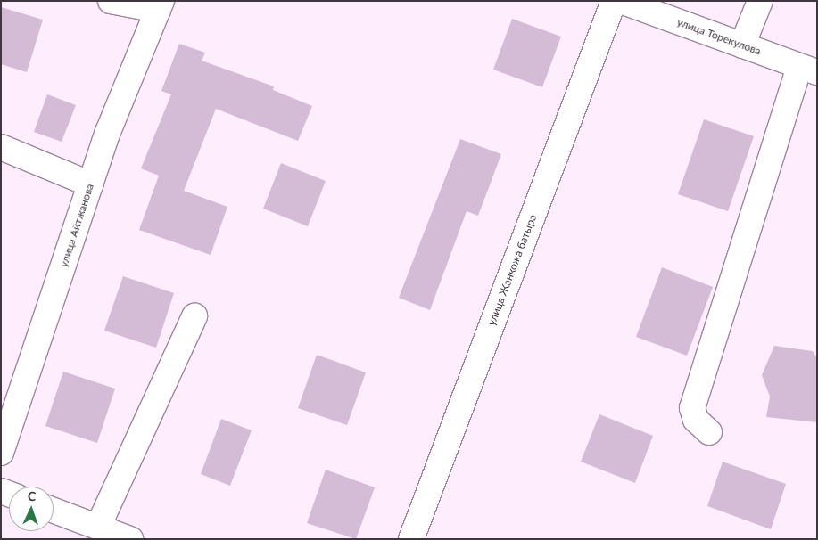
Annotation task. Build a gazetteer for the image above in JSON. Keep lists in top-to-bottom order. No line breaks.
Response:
{"streets":{"street":["улица Торекулова","улица Айтжанова","улица Жанкожа батыра"]},"north":"top"}
